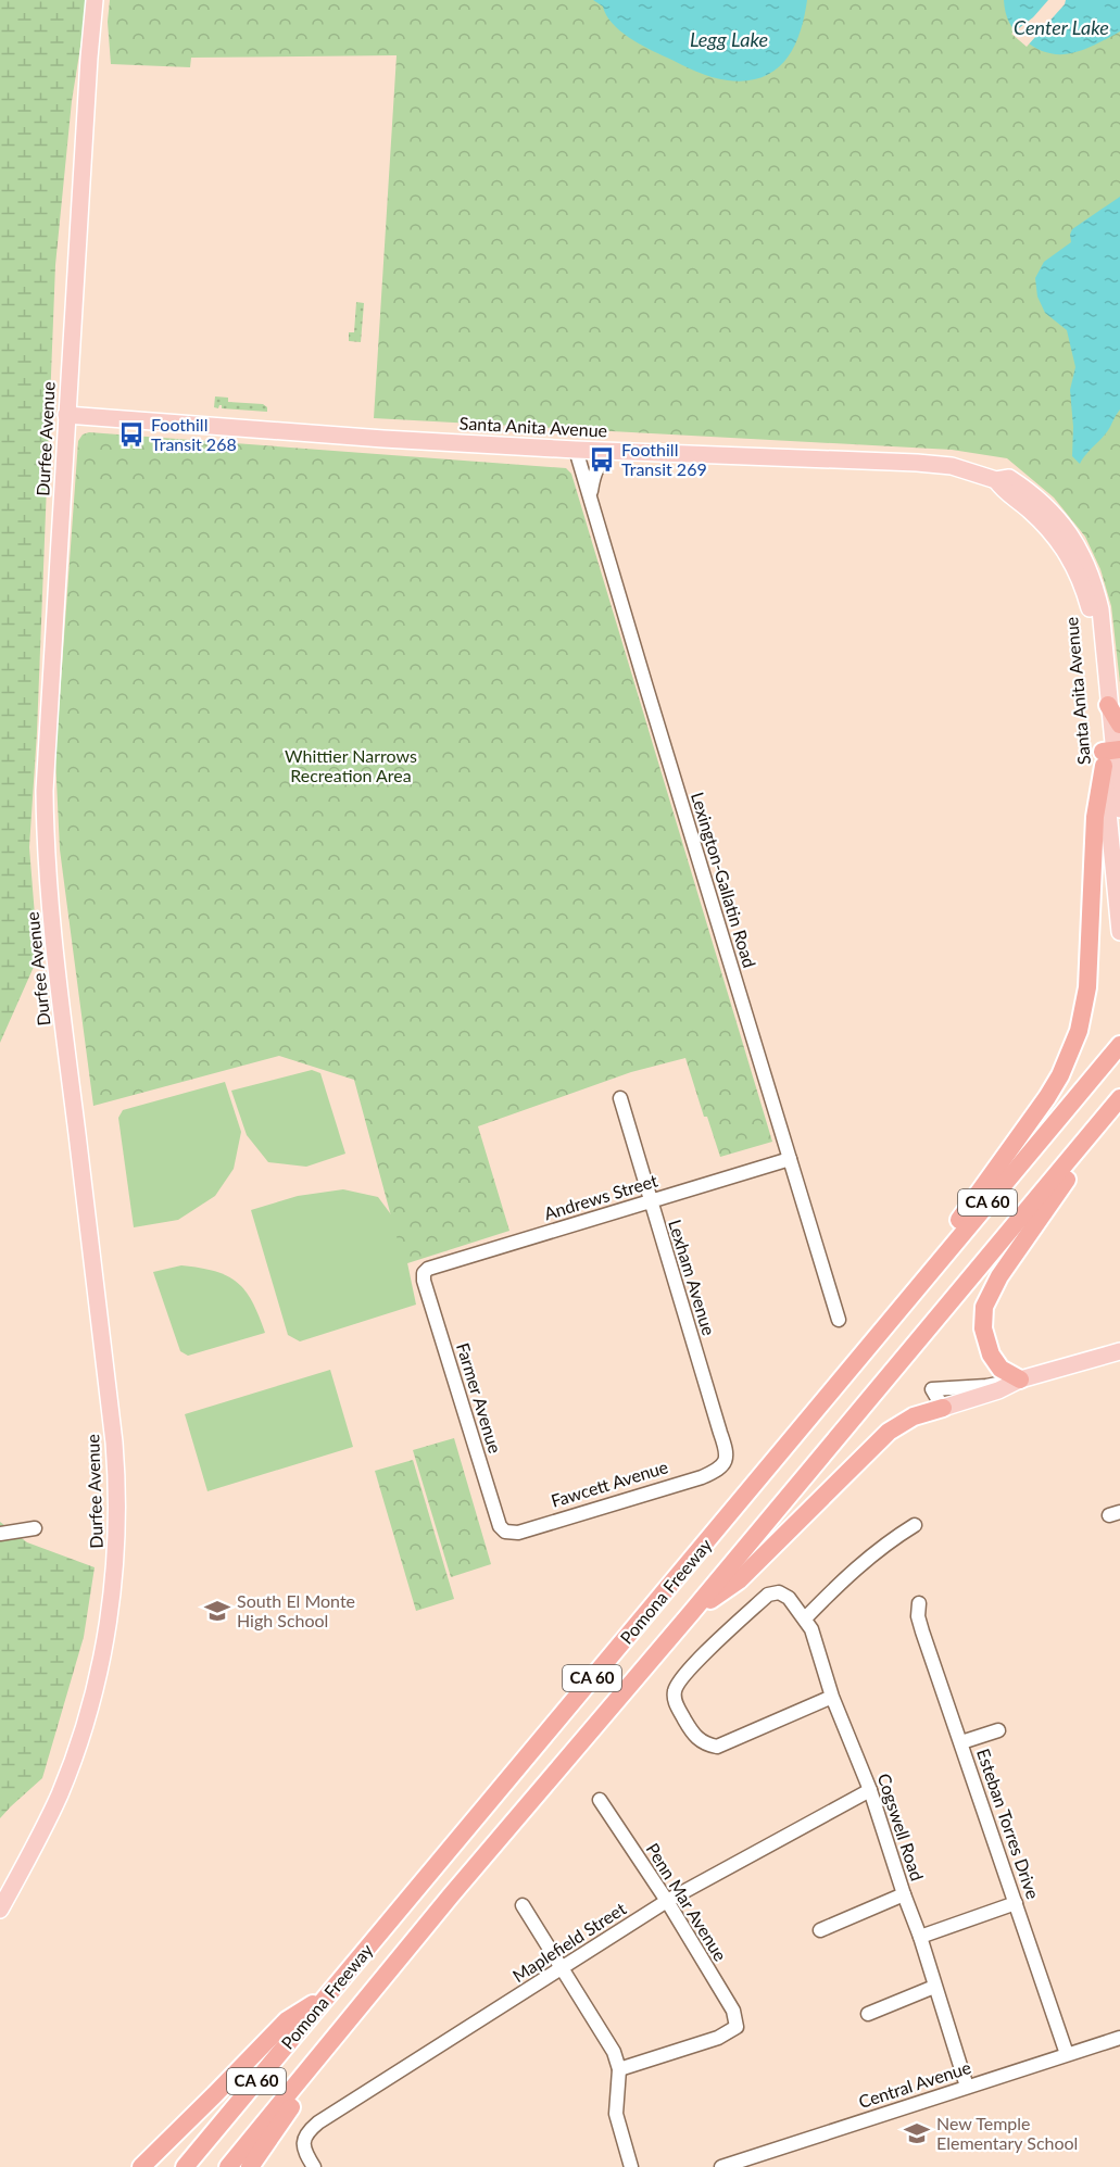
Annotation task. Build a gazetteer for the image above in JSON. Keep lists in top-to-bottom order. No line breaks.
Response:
{"streets":{"highway":["CA 60","Pomona Freeway"],"main road":["Santa Anita Avenue","Durfee Avenue"],"street":["Lexington-Gallatin Road","Andrews Street","Lexham Avenue","Farmer Avenue","Fawcett Avenue","Esteban Torres Drive","Cogswell Road","Penn Mar Avenue","Maplefield Street","Central Avenue"]},"crossings":[["Santa Anita Avenue","Durfee Avenue"],["Santa Anita Avenue","Lexington-Gallatin Road"],["Lexington-Gallatin Road","Andrews Street"],["Andrews Street","Lexham Avenue"],["Andrews Street","Farmer Avenue"],["Lexham Avenue","Fawcett Avenue"],["Farmer Avenue","Fawcett Avenue"],["Esteban Torres Drive","Central Avenue"],["Cogswell Road","Maplefield Street"],["Cogswell Road","Central Avenue"],["Penn Mar Avenue","Maplefield Street"]],"water":["Center Lake","Legg Lake"],"parks":["Whittier Narrows Recreation Area"],"places":{"bus stop":["Foothill Transit 268","Foothill Transit 269"],"school or university":["South El Monte High School","New Temple Elementary School"]}}
